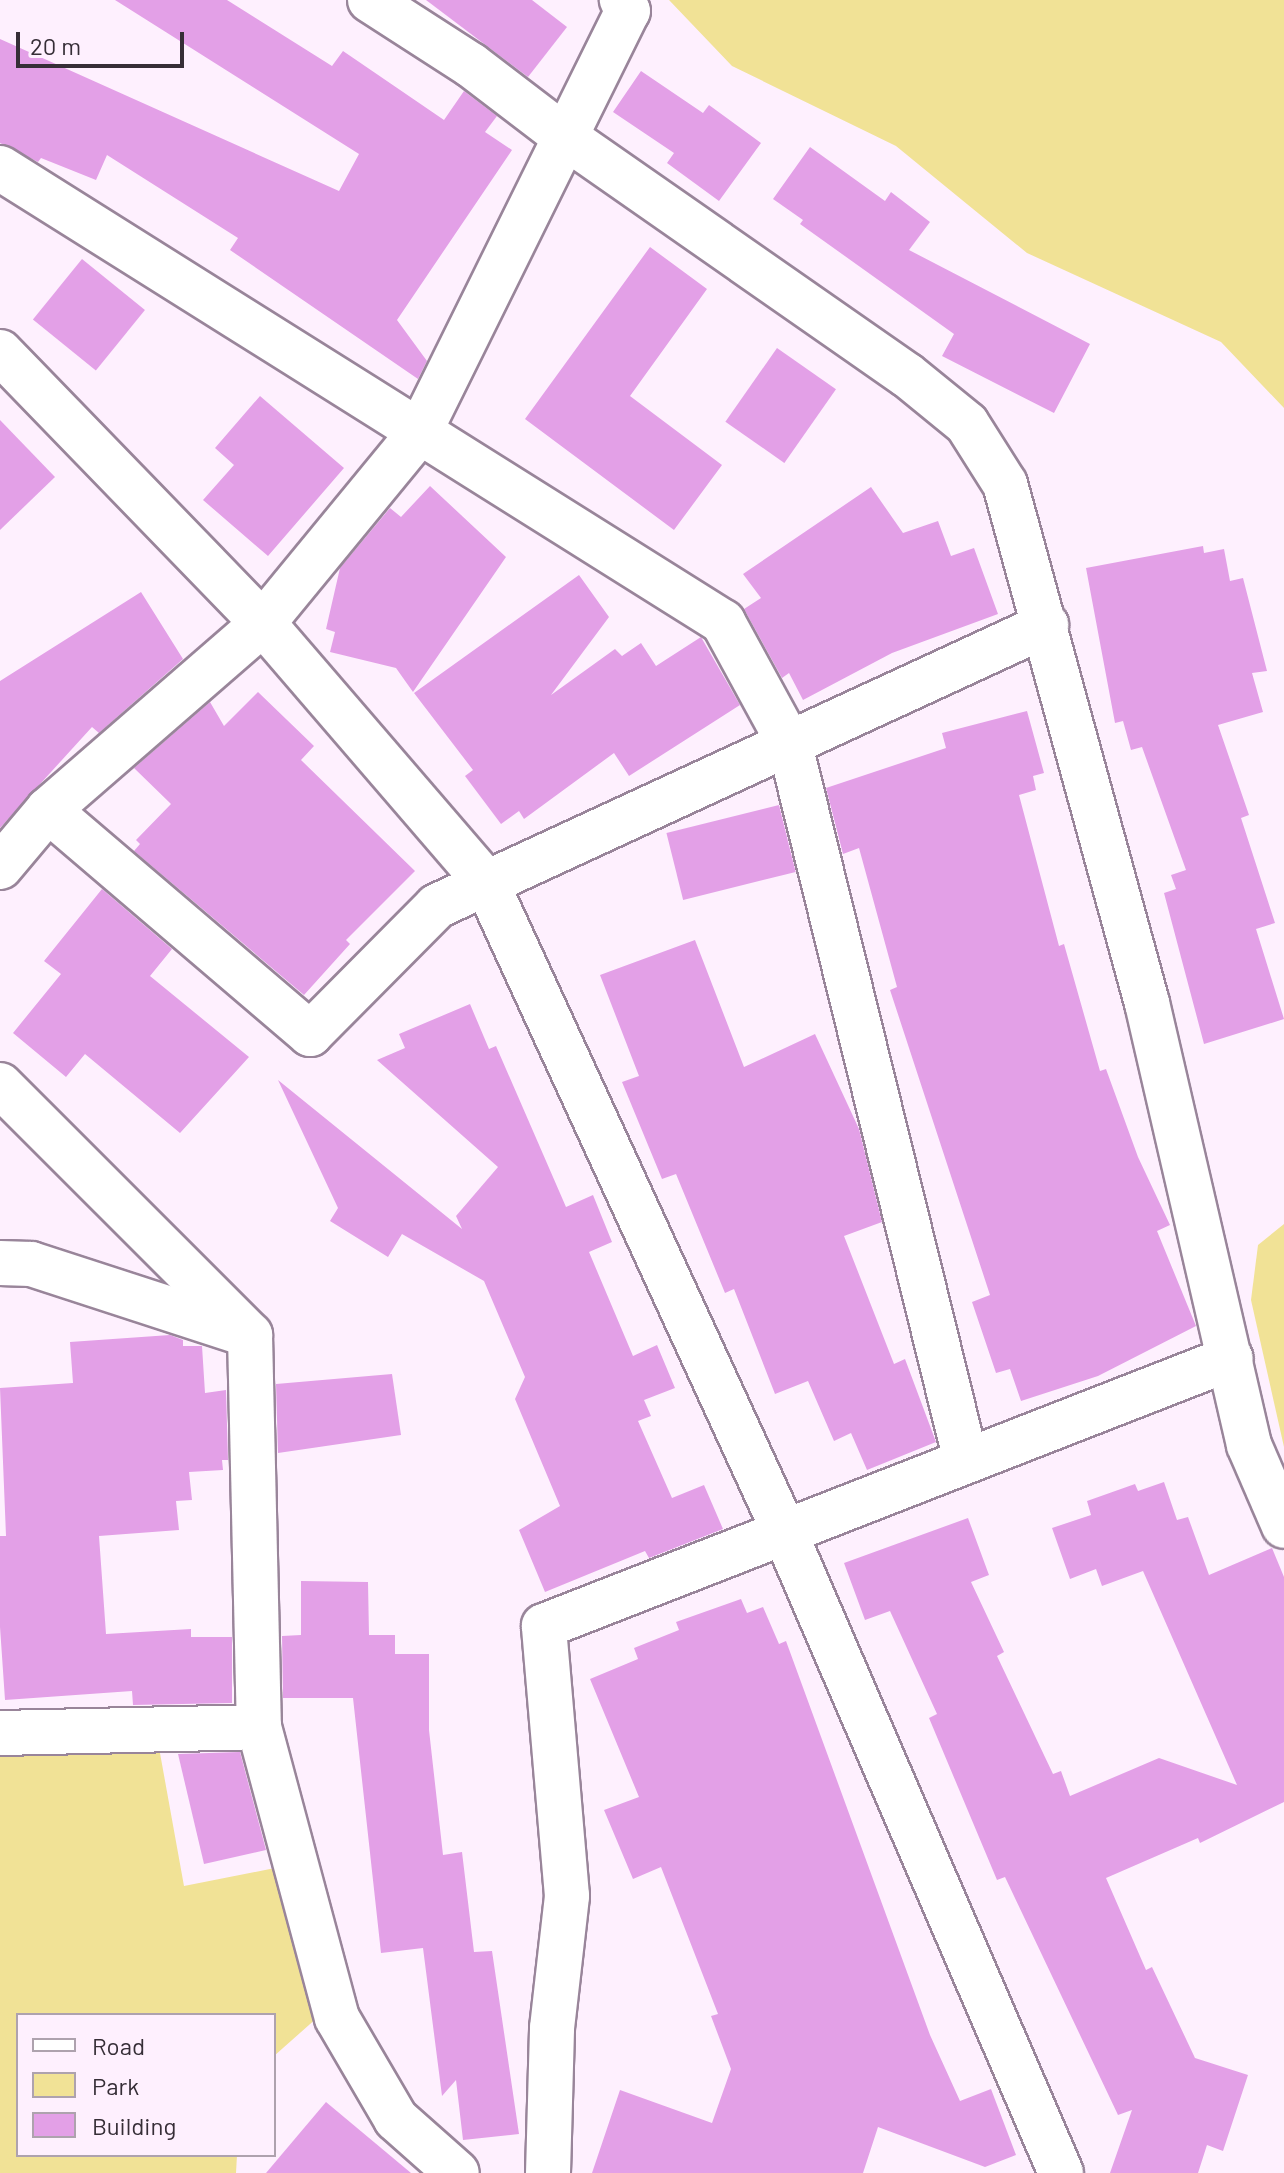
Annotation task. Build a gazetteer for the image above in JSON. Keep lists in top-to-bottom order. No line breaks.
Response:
{"legend":["Road","Park","Building"],"scale_bar":"20 m"}
